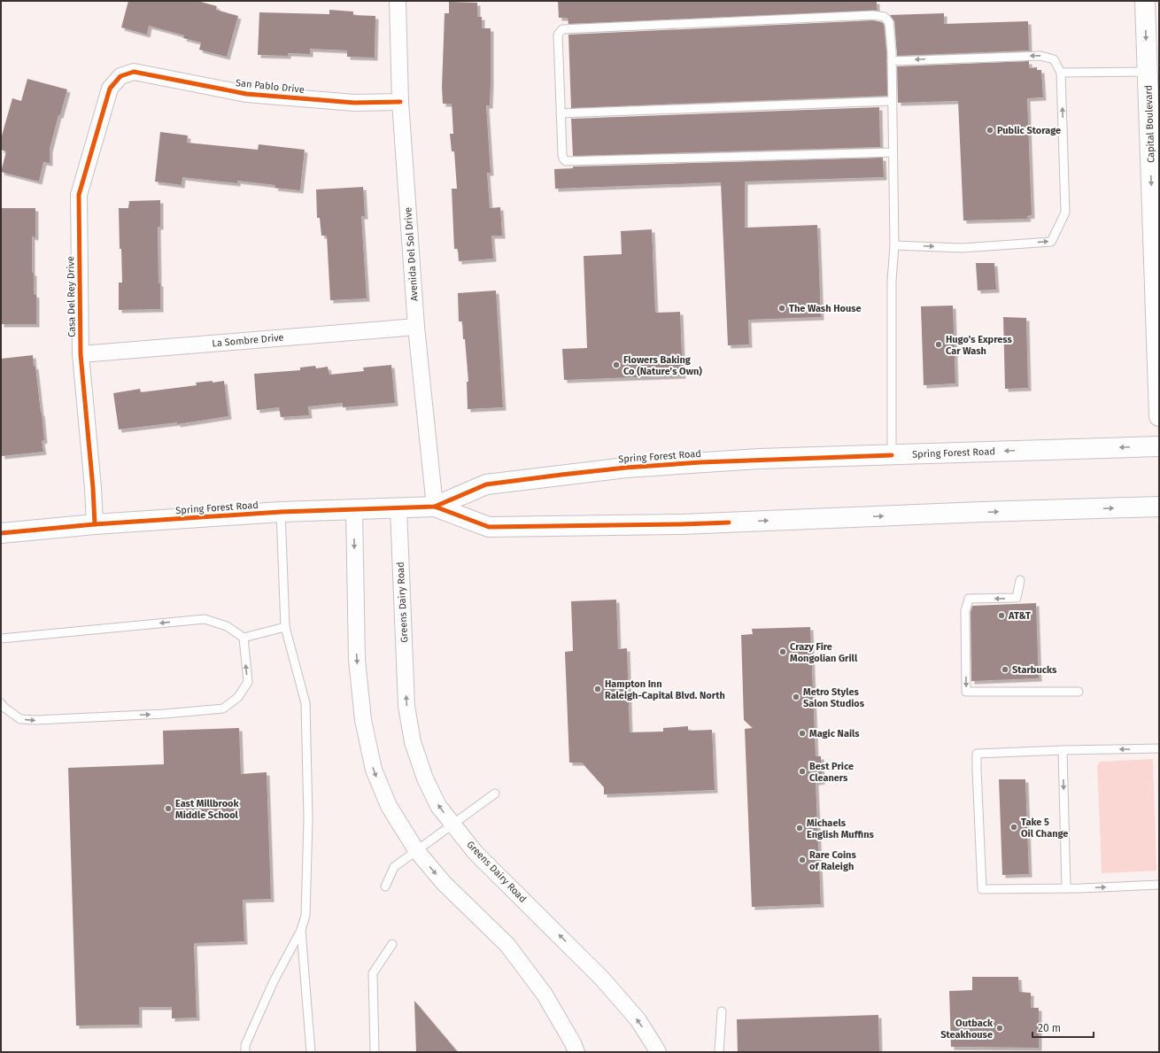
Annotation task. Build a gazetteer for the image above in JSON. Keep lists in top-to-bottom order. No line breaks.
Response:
{"streets":{"main road":["Capital Boulevard","Spring Forest Road"],"street":["San Pablo Drive","Avenida Del Sol Drive","Casa Del Rey Drive","La Sombre Drive","Greens Dairy Road"]},"crossings":[["San Pablo Drive","Avenida Del Sol Drive"],["San Pablo Drive","Casa Del Rey Drive"],["Avenida Del Sol Drive","La Sombre Drive"],["Avenida Del Sol Drive","Spring Forest Road"],["Casa Del Rey Drive","La Sombre Drive"],["Casa Del Rey Drive","Spring Forest Road"],["Spring Forest Road","Greens Dairy Road"]],"one_way":["Capital Boulevard"],"places":["Public Storage","The Wash House","Hugo's Express Car Wash","Flowers Baking Co (Nature’s Own)","AT&T","Crazy Fire Mongolian Grill","Starbucks","Hampton Inn Raleigh-Capital Blvd. North","Metro Styles Salon Studios","Magic Nails","Best Price Cleaners","East Millbrook Middle School","Take 5 Oil Change","Michaels English Muffins","Rare Coins of Raleigh","Outback Steakhouse"],"scale_bar":"20 m"}
